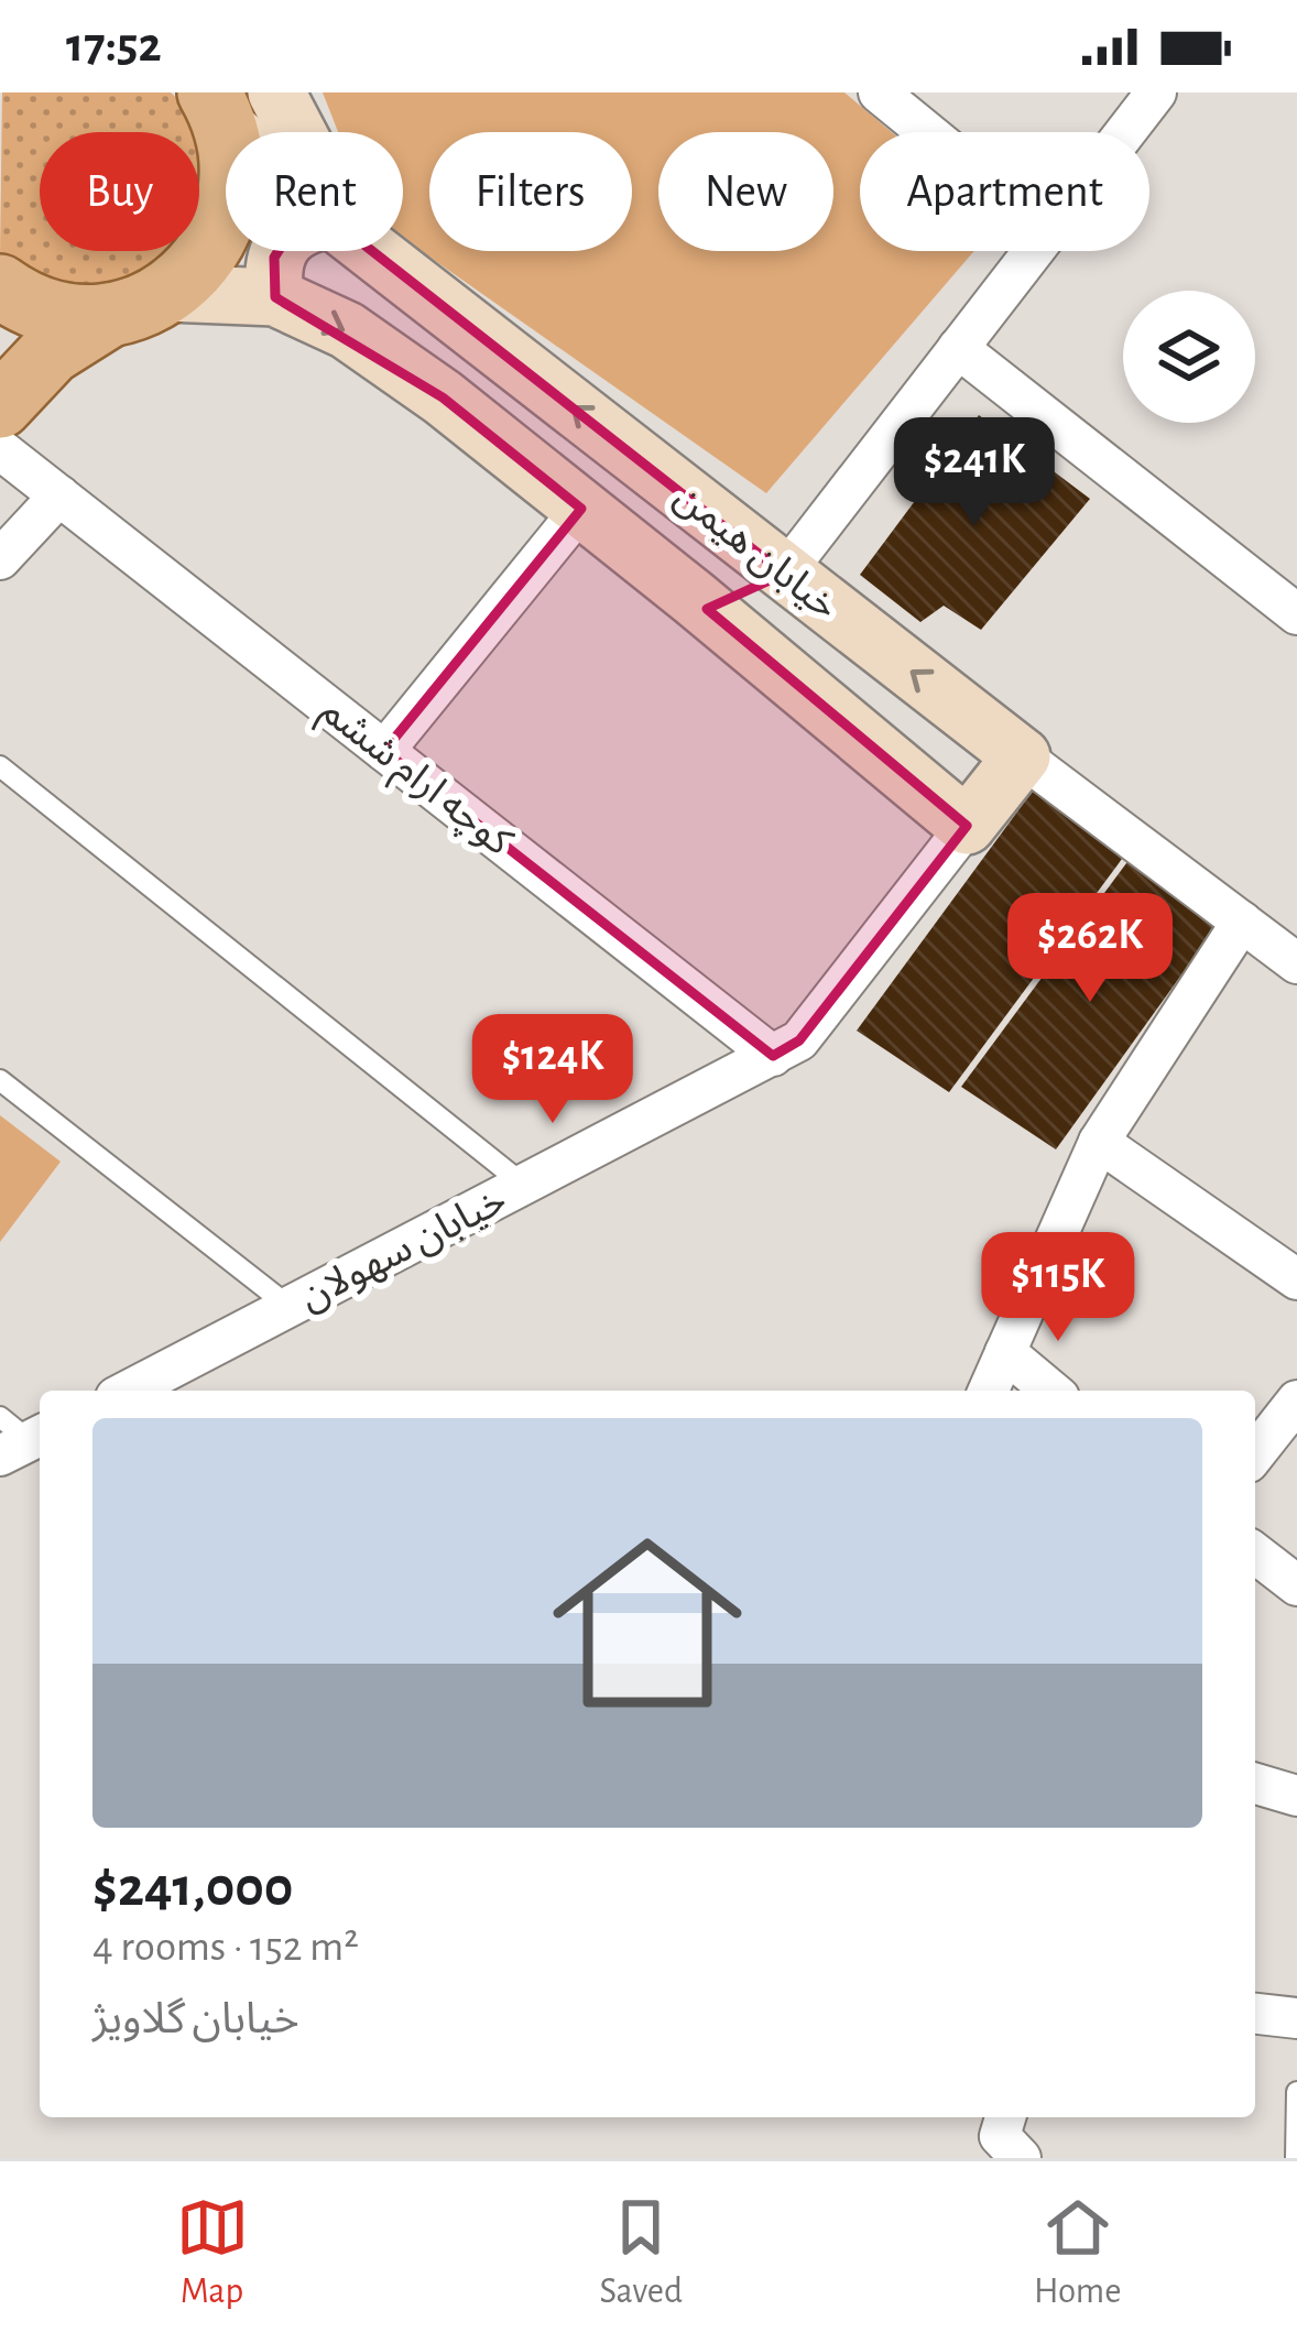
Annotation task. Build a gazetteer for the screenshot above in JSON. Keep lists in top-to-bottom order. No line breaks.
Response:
{"streets":{"street":["خیابان هیمن","کوچه ارام ششم","خیابان سهولان"]},"crossings":[["خیابان هیمن","خیابان سهولان"],["کوچه ارام ششم","خیابان سهولان"]],"page":{"status":"17:52","chip":["Buy","Rent","Filters","New","Apartment"],"price":["$241K","$262K","$124K","$115K"],"list":[{"name":"$241,000","note":"4 rooms · 152 m² · خیابان گلاویژ"}],"tabs":["Map","Saved","Home"]}}
